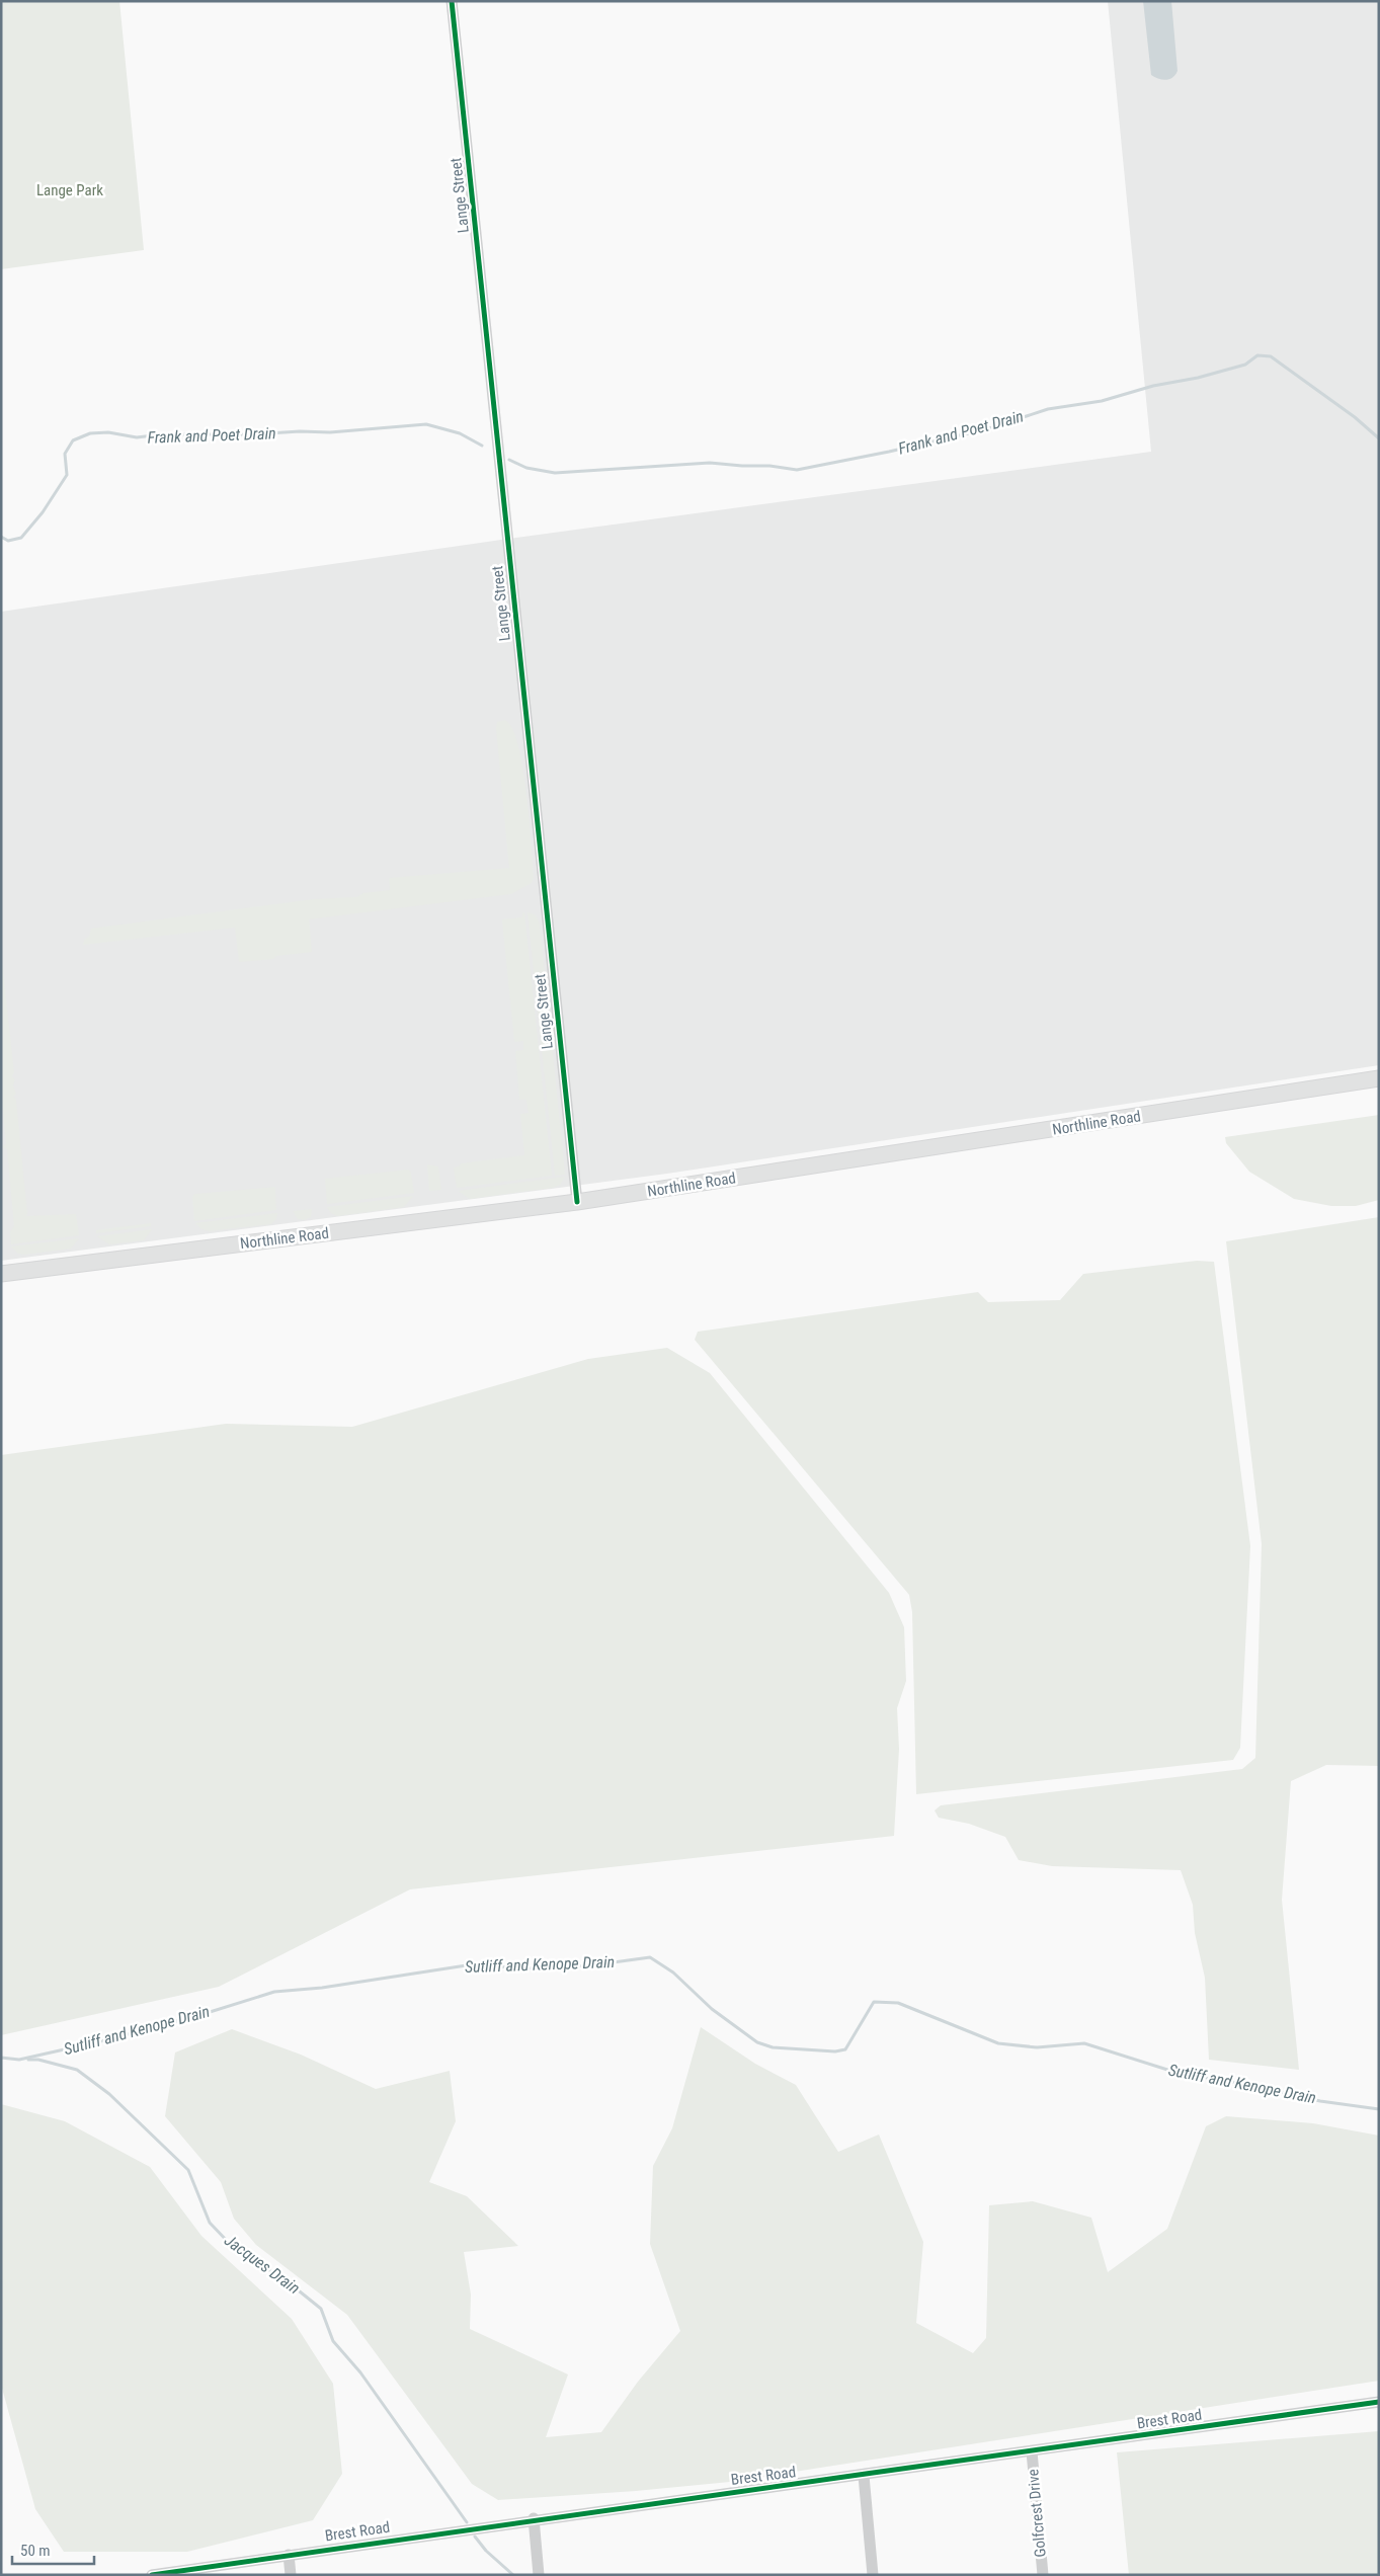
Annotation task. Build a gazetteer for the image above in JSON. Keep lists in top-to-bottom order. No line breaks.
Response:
{"streets":{"main road":["Northline Road"],"street":["Lange Street","Brest Road","Golfcrest Drive"]},"crossings":[["Lange Street","Northline Road"],["Brest Road","Golfcrest Drive"]],"water":["Frank and Poet Drain","Sutliff and Kenope Drain","Jacques Drain"],"parks":["Lange Park"],"scale_bar":"50 m"}
